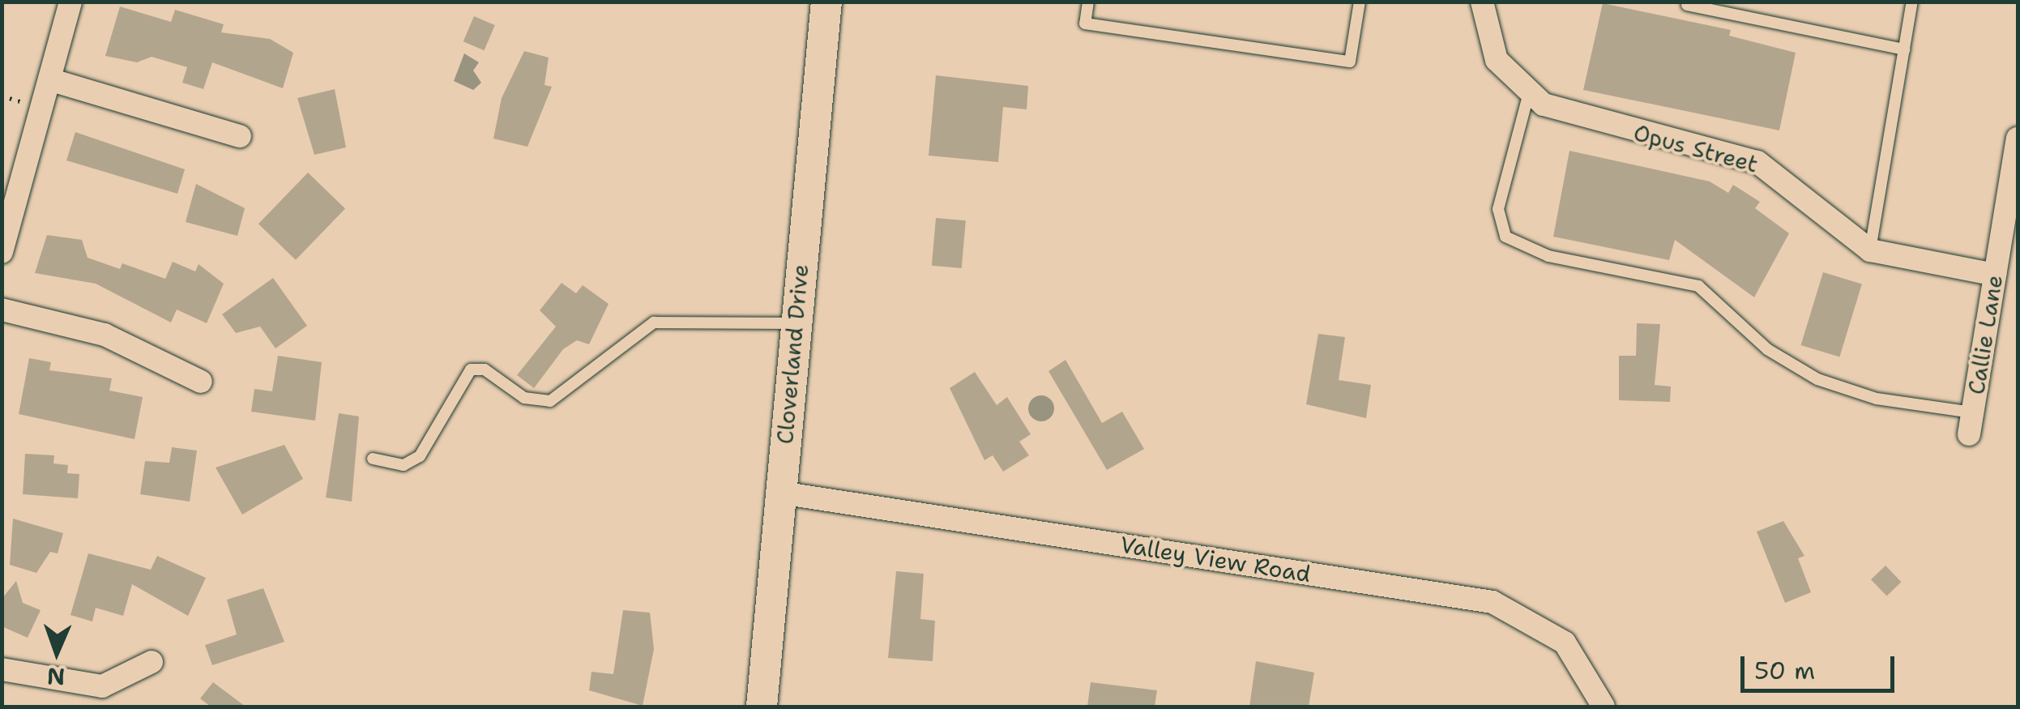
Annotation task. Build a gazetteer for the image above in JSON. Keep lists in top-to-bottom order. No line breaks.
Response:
{"streets":{"street":["Opus Street","Callie Lane","Cloverland Drive","Valley View Road"]},"crossings":[["Opus Street","Callie Lane"],["Cloverland Drive","Valley View Road"]],"scale_bar":"50 m","north":"bottom"}
